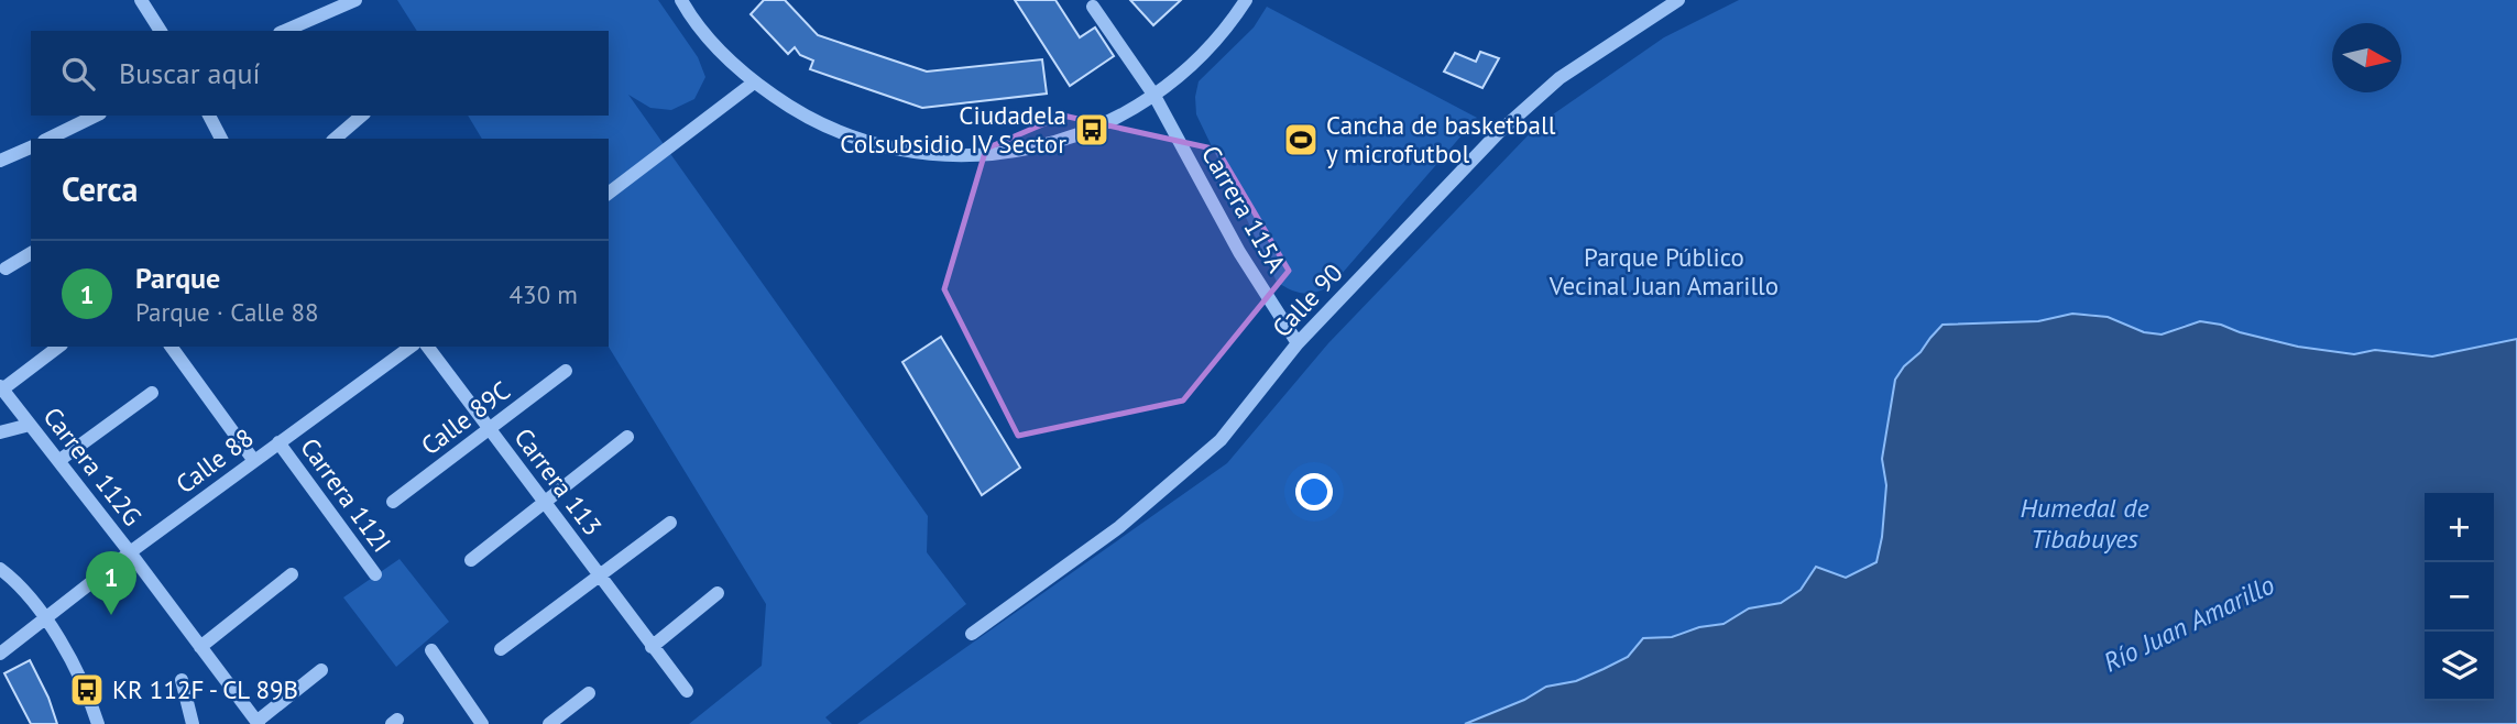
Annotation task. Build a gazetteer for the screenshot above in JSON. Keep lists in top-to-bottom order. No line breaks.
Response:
{"streets":{"street":["Carrera 115A","Calle 90","Calle 89C","Calle 88","Carrera 112G","Carrera 113","Carrera 112I"]},"crossings":[["Carrera 115A","Calle 90"],["Calle 89C","Carrera 113"],["Calle 88","Carrera 112G"],["Calle 88","Carrera 112I"]],"water":["Humedal de Tibabuyes","Río Juan Amarillo"],"parks":["Parque Público Vecinal Juan Amarillo"],"places":{"bus stop":["Ciudadela Colsubsidio IV Sector","KR 112F - CL 89B"],"sports":["Cancha de basketball y microfutbol"]},"north":"right","page":{"search":"Buscar aquí","heading":"Cerca","list":[{"mark":"1","name":"Parque","note":"Parque · Calle 88","value":"430 m"}],"map_buttons":["+","−"],"pins":"1"}}
